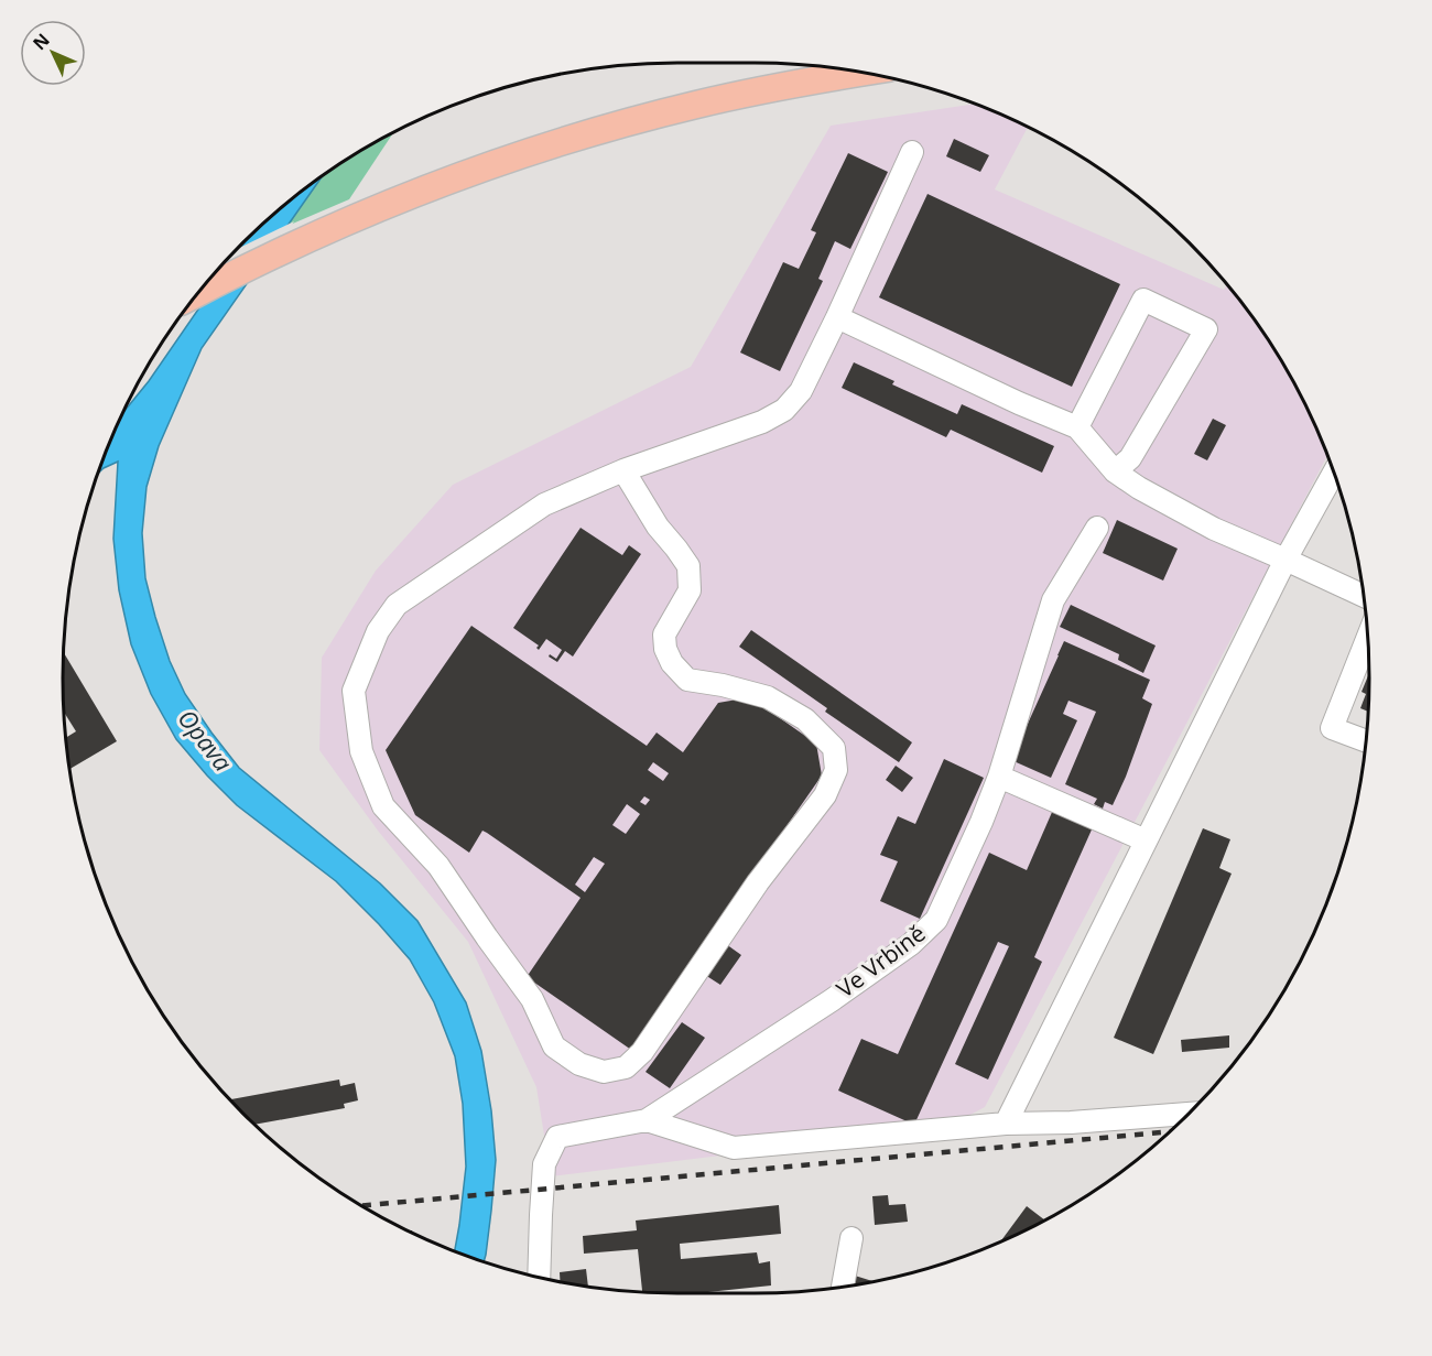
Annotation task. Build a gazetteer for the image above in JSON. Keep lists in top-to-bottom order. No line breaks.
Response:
{"streets":{"street":["Ve Vrbině"]},"water":["Opava"],"north":"top left"}
